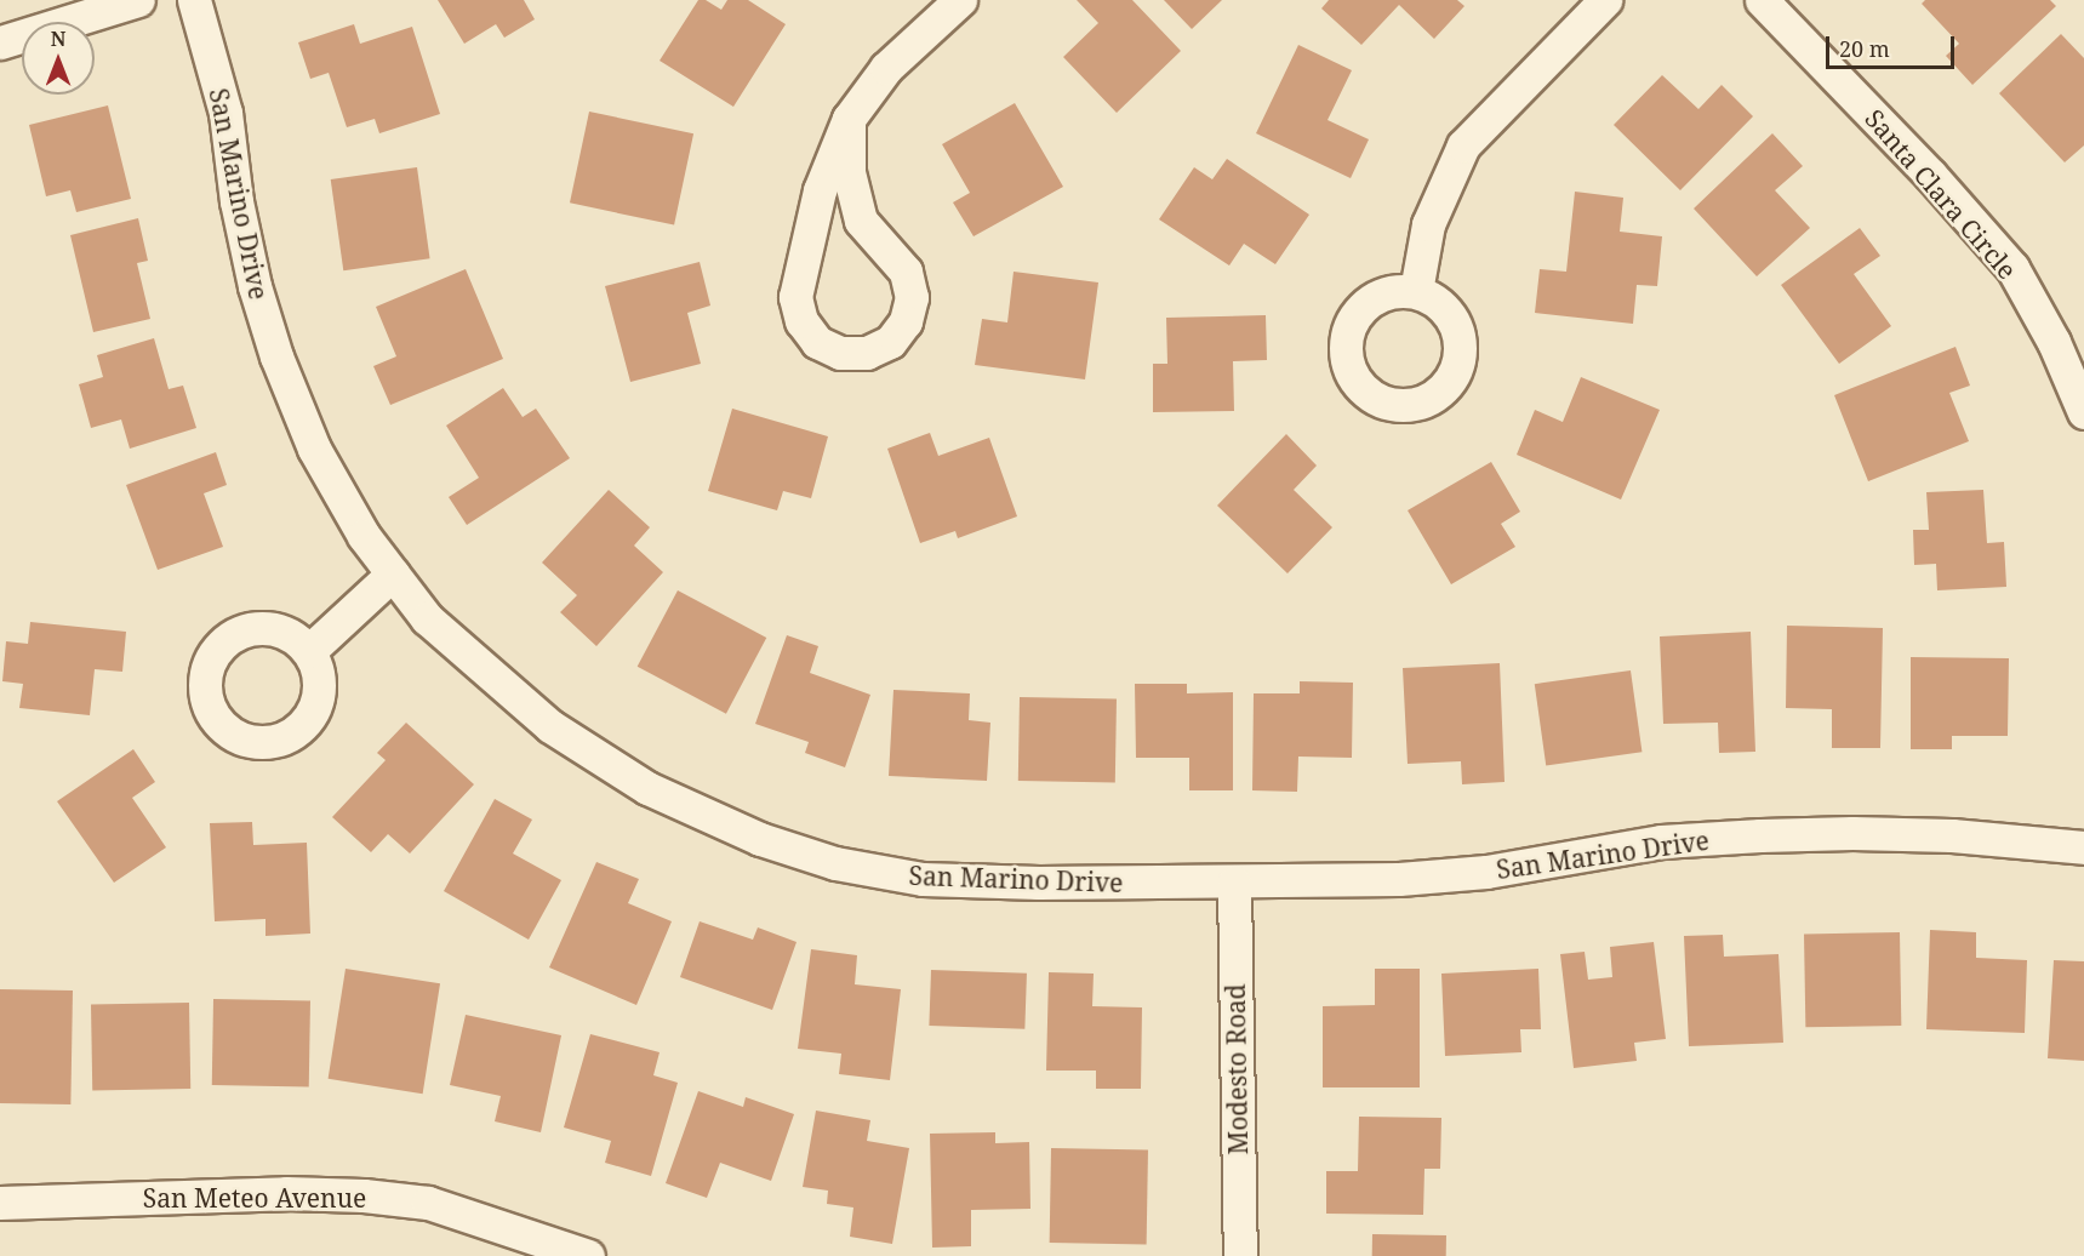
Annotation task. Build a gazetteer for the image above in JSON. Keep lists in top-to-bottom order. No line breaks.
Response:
{"streets":{"street":["San Marino Drive","Santa Clara Circle","Modesto Road","San Meteo Avenue"]},"crossings":[["San Marino Drive","Modesto Road"]],"scale_bar":"20 m","north":"top"}
